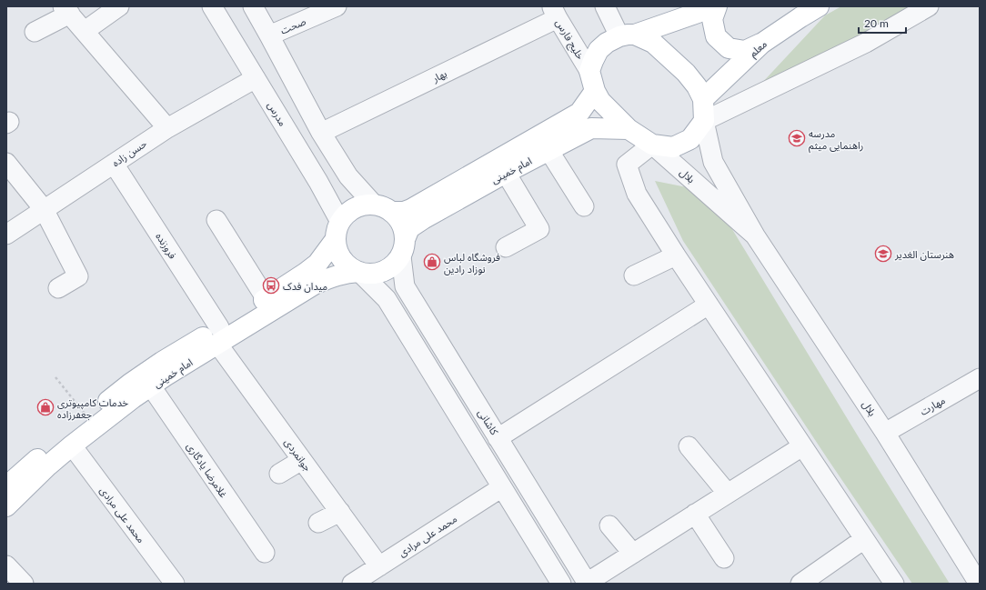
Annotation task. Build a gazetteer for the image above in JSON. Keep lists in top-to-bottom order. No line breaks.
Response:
{"streets":{"main road":["معلم","امام خمینی"],"street":["صحت","خلیج فارس","بهار","مدرس","حسن زاده","بلال","فروزنده","مهارت","کاشانی","جوانمردی","غلامرضا یادگاری","محمد علی مرادی"]},"crossings":[["خلیج فارس","معلم"],["خلیج فارس","بهار"],["خلیج فارس","امام خمینی"],["خلیج فارس","بلال"],["معلم","امام خمینی"],["معلم","بلال"],["مدرس","حسن زاده"],["مدرس","امام خمینی"],["مدرس","کاشانی"],["حسن زاده","فروزنده"],["امام خمینی","بلال"],["امام خمینی","فروزنده"],["امام خمینی","کاشانی"],["امام خمینی","جوانمردی"],["امام خمینی","غلامرضا یادگاری"],["امام خمینی","محمد علی مرادی"],["بلال","مهارت"],["فروزنده","جوانمردی"],["جوانمردی","محمد علی مرادی"]],"places":{"school or university":["مدرسه راهنمایی میثم","هنرستان الغدیر"],"shop":["فروشگاه لباس نوزاد رادین","خدمات کامپیوتری جعفرزاده"],"bus stop":["میدان فدک"]},"scale_bar":"20 m"}
